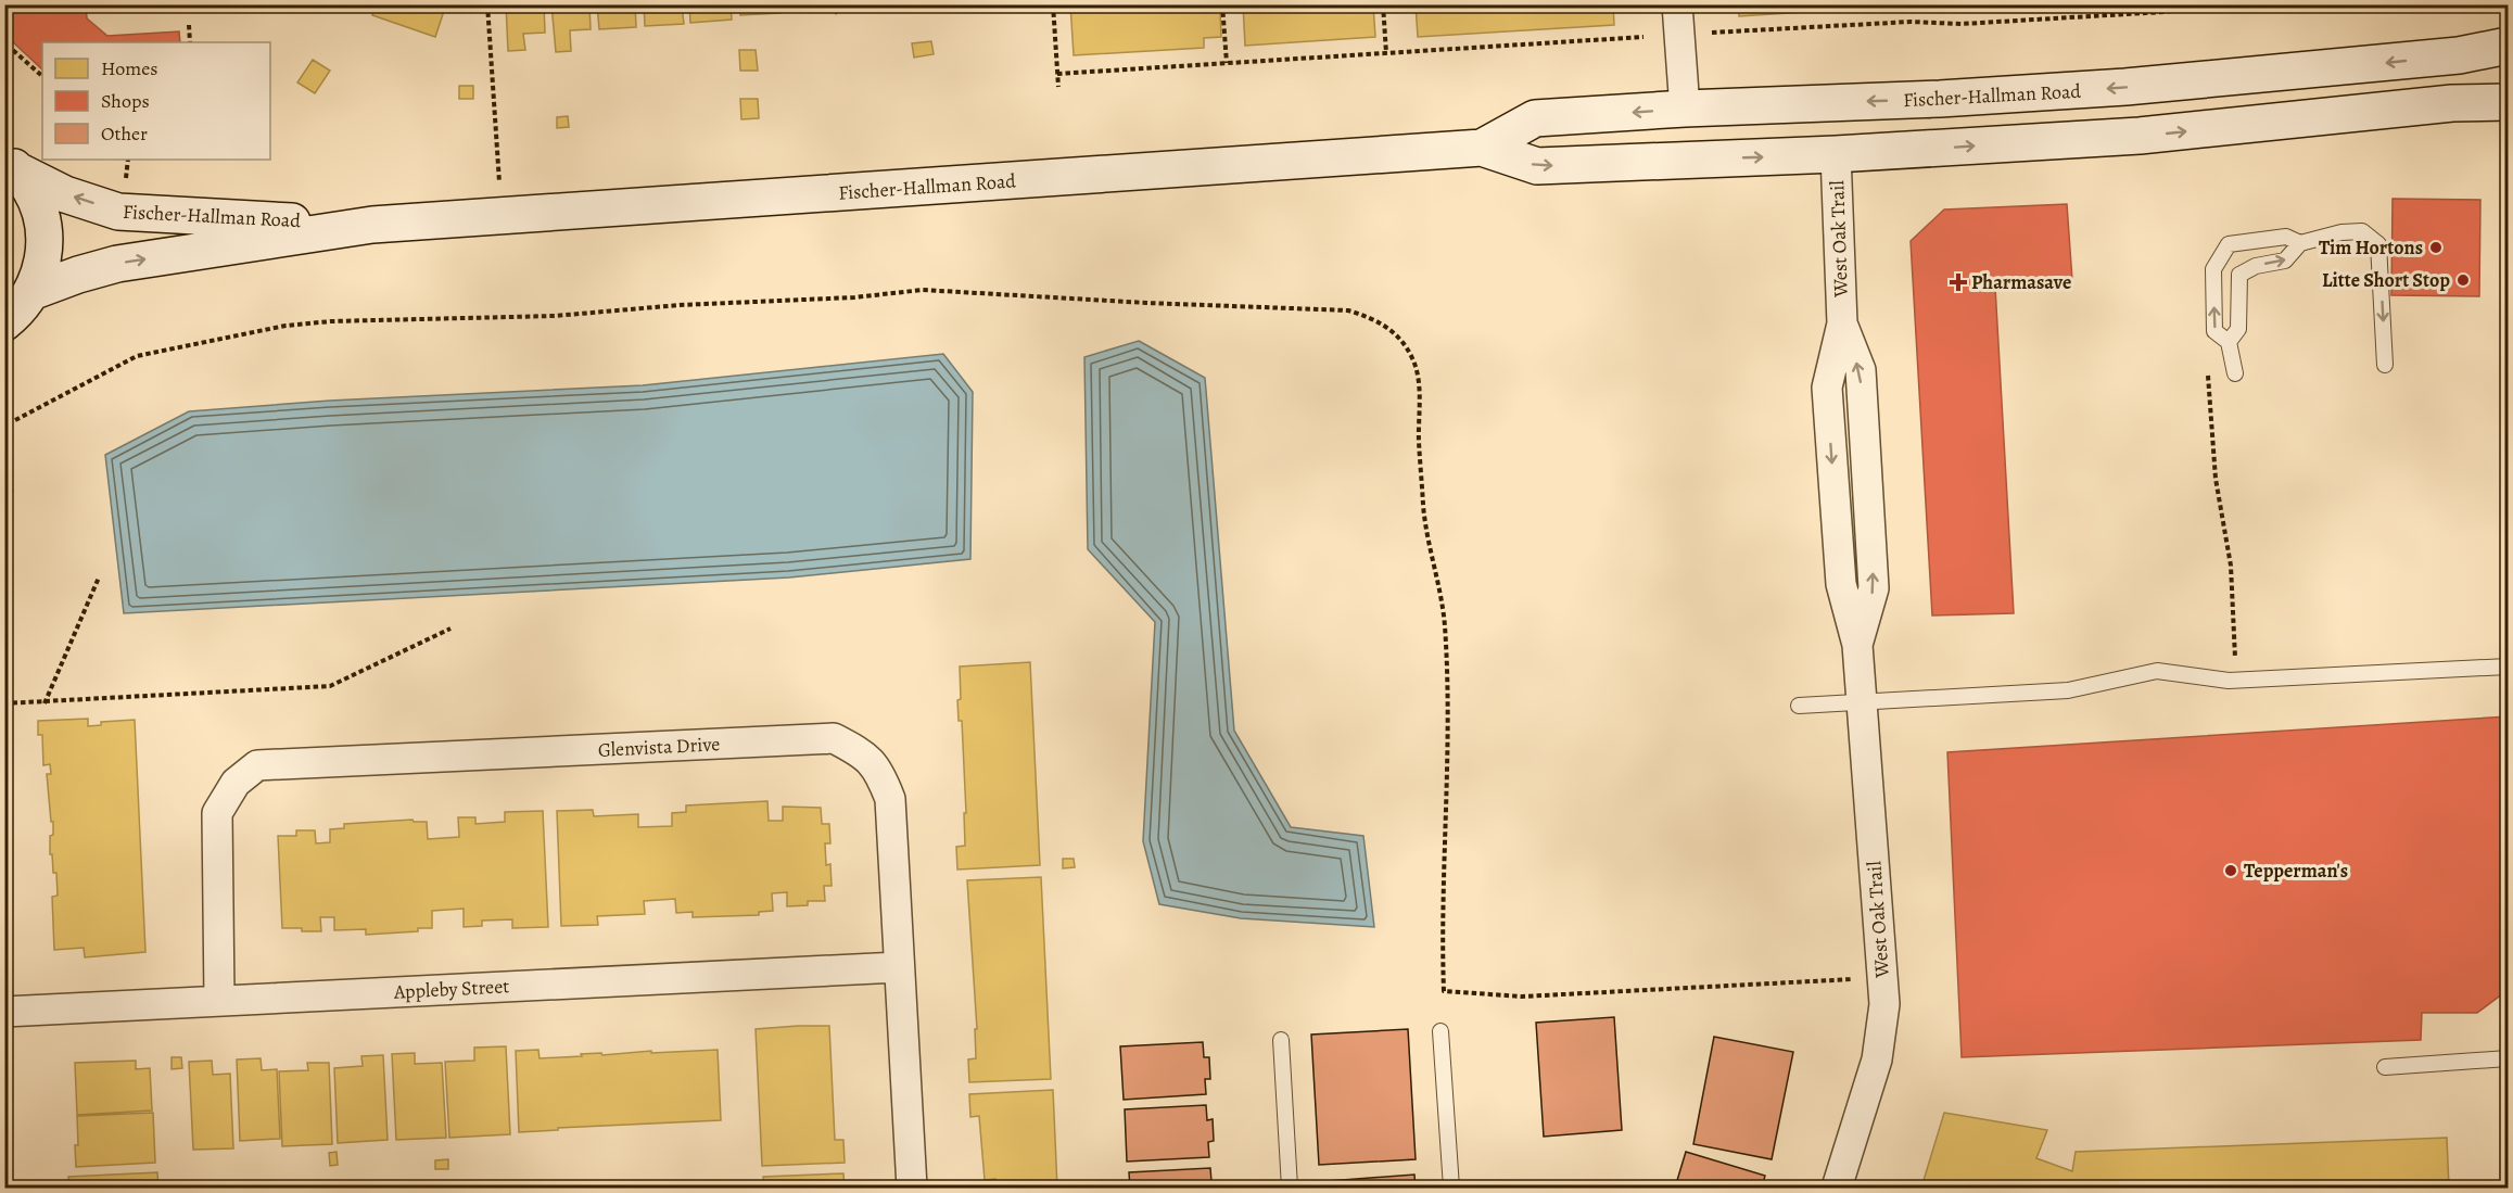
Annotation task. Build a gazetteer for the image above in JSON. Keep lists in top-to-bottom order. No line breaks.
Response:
{"streets":{"main road":["Fischer-Hallman Road"],"street":["West Oak Trail","Glenvista Drive","Appleby Street"]},"crossings":[["Fischer-Hallman Road","West Oak Trail"],["Glenvista Drive","Appleby Street"]],"places":{"other":["Tim Hortons","Litte Short Stop","Tepperman's"],"health":["Pharmasave"]},"legend":["Homes","Shops","Other"]}
